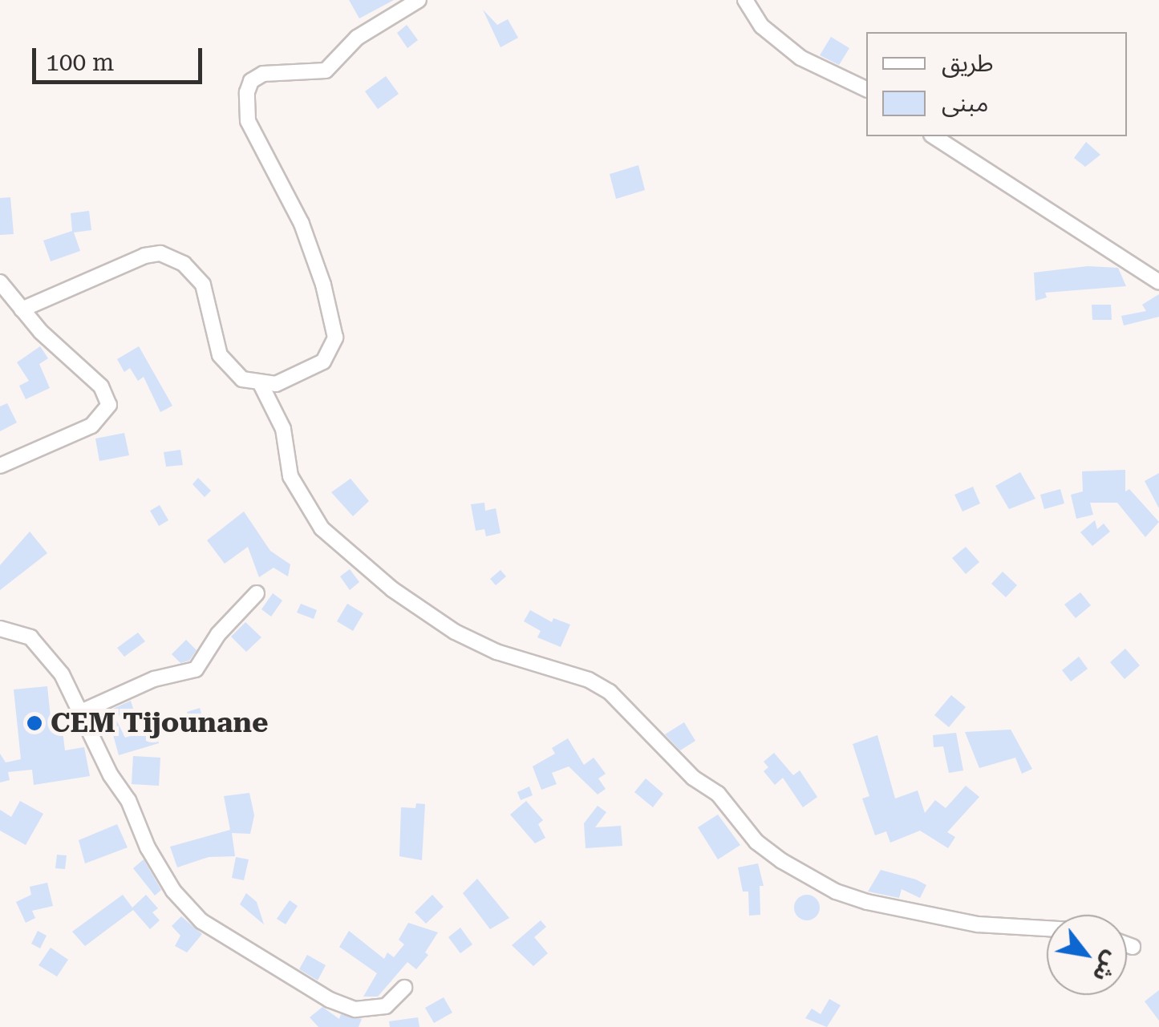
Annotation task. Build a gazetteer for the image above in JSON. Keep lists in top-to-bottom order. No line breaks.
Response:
{"places":["CEM Tijounane"],"legend":["طريق","مبنى"],"scale_bar":"100 m","north":"bottom right"}
